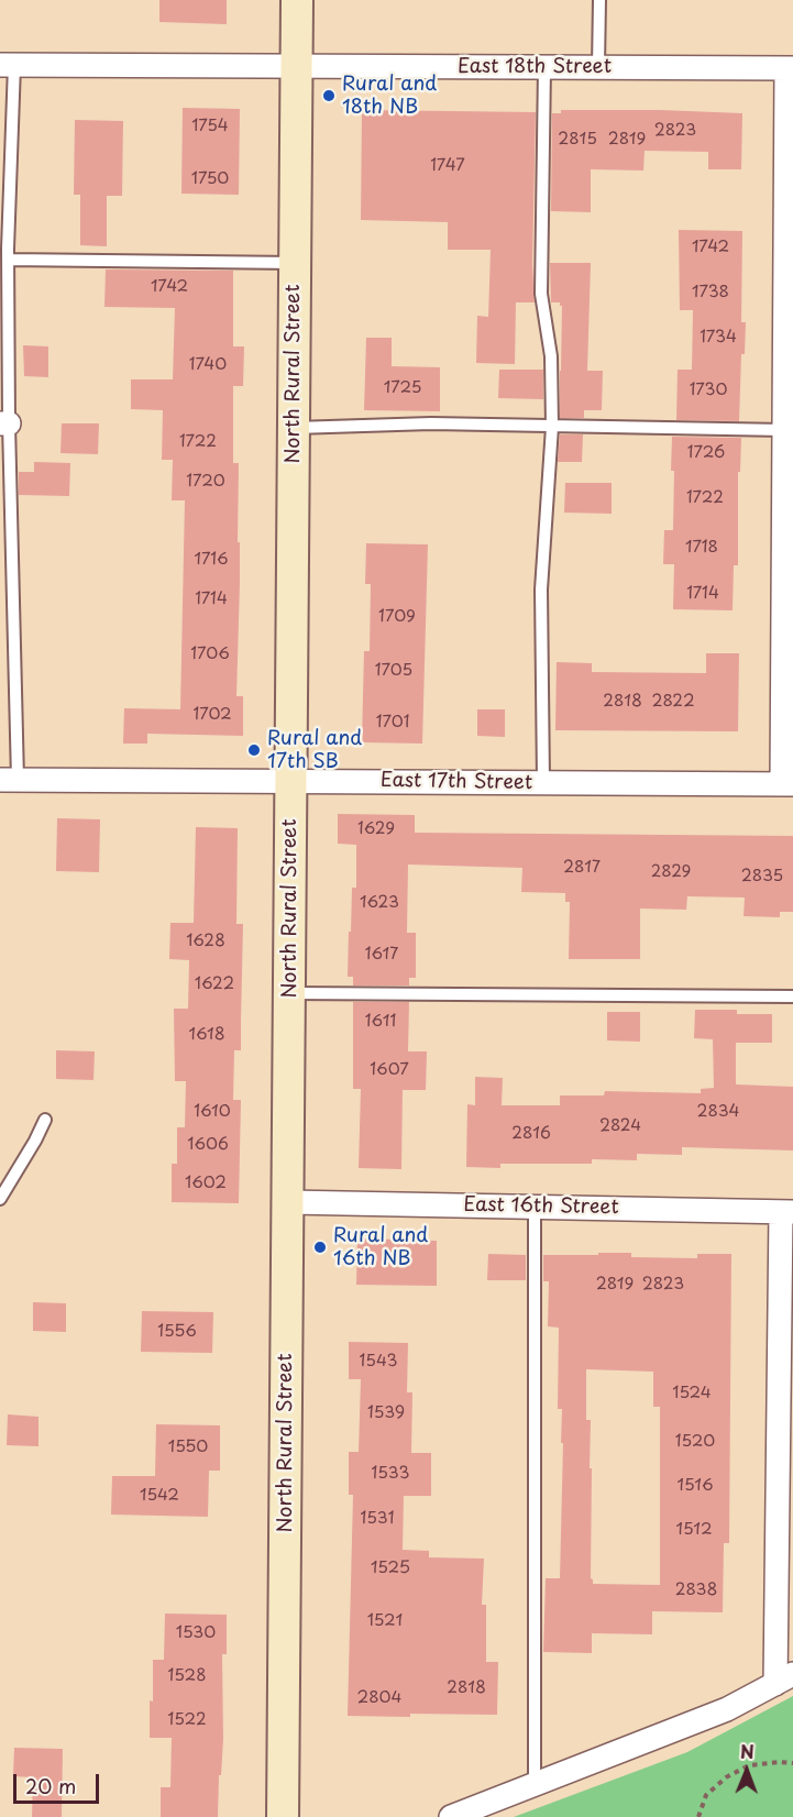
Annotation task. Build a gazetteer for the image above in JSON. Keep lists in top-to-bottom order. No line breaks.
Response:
{"streets":{"main road":["North Rural Street"],"street":["East 18th Street","East 17th Street","East 16th Street"]},"crossings":[["East 18th Street","North Rural Street"],["North Rural Street","East 17th Street"],["North Rural Street","East 16th Street"]],"places":["Rural and 18th NB","Rural and 17th SB","Rural and 16th NB"],"house_numbers":["1754","2823","2815","2819","1747","1750","1742","1742","1738","1734","1740","1725","1730","1722","1726","1720","1722","1718","1716","1714","1714","1709","1706","1705","2818","2822","1702","1701","1629","2817","2829","2835","1623","1628","1617","1622","1611","1618","1607","1610","2834","2824","2816","1606","1602","2819","2823","1556","1543","1524","1539","1520","1550","1533","1516","1542","1531","1512","1525","2838","1521","1530","1528","2818","2804","1522"],"scale_bar":"20 m","north":"top"}
